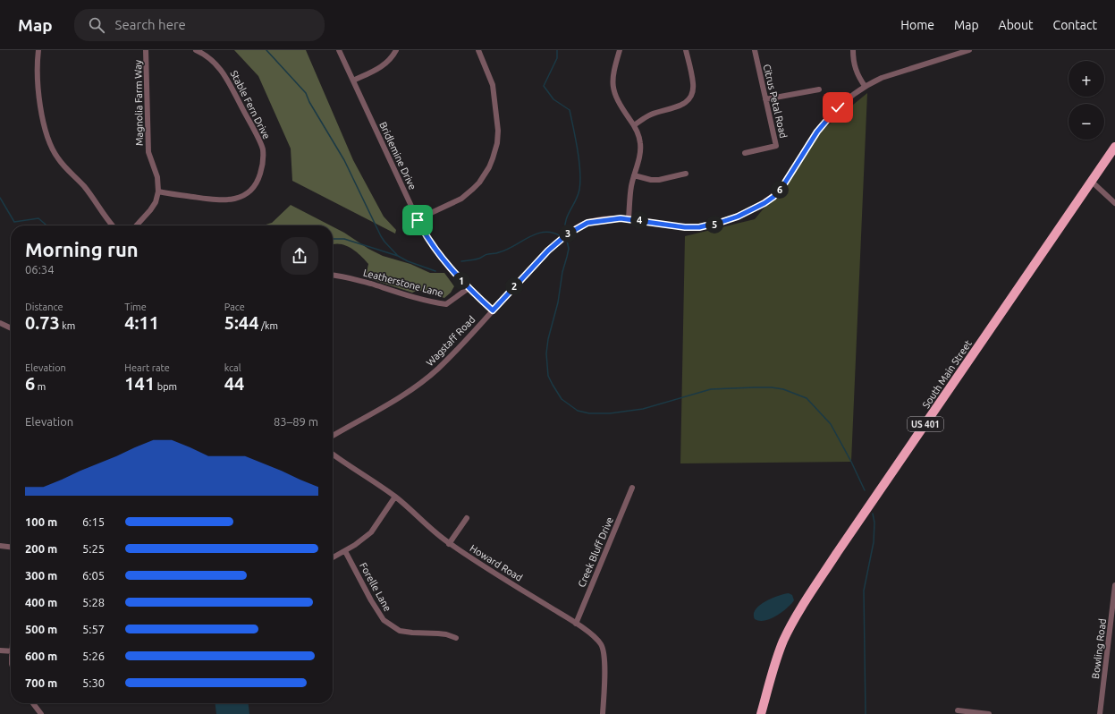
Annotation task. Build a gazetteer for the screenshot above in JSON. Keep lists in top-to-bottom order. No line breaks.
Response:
{"streets":{"highway":["South Main Street","US 401"],"street":["Citrus Petal Road","Magnolia Farm Way","Stable Fern Drive","Bridlemine Drive","Leatherstone Lane","Wagstaff Road","Creek Bluff Drive","Howard Road","Forelle Lane","Bowling Road"]},"crossings":[["Magnolia Farm Way","Stable Fern Drive"],["Bridlemine Drive","Leatherstone Lane"],["Bridlemine Drive","Wagstaff Road"],["Creek Bluff Drive","Howard Road"]],"page":{"header":"Map","search":"Search here","nav":["Home","Map","About","Contact"],"map_buttons":["+","−"],"pins":["6","4","5","3","1","2"],"heading":["Morning run","06:34"],"stats":[["Distance","0.73 km"],["Time","4:11"],["Pace","5:44 /km"],["Elevation","6 m"],["Heart rate","141 bpm"],["kcal","44"]],"chart":["Elevation","83–89 m"],"list":[{"name":"100 m","note":"6:15"},{"name":"200 m","note":"5:25"},{"name":"300 m","note":"6:05"},{"name":"400 m","note":"5:28"},{"name":"500 m","note":"5:57"},{"name":"600 m","note":"5:26"},{"name":"700 m","note":"5:30"}]}}
